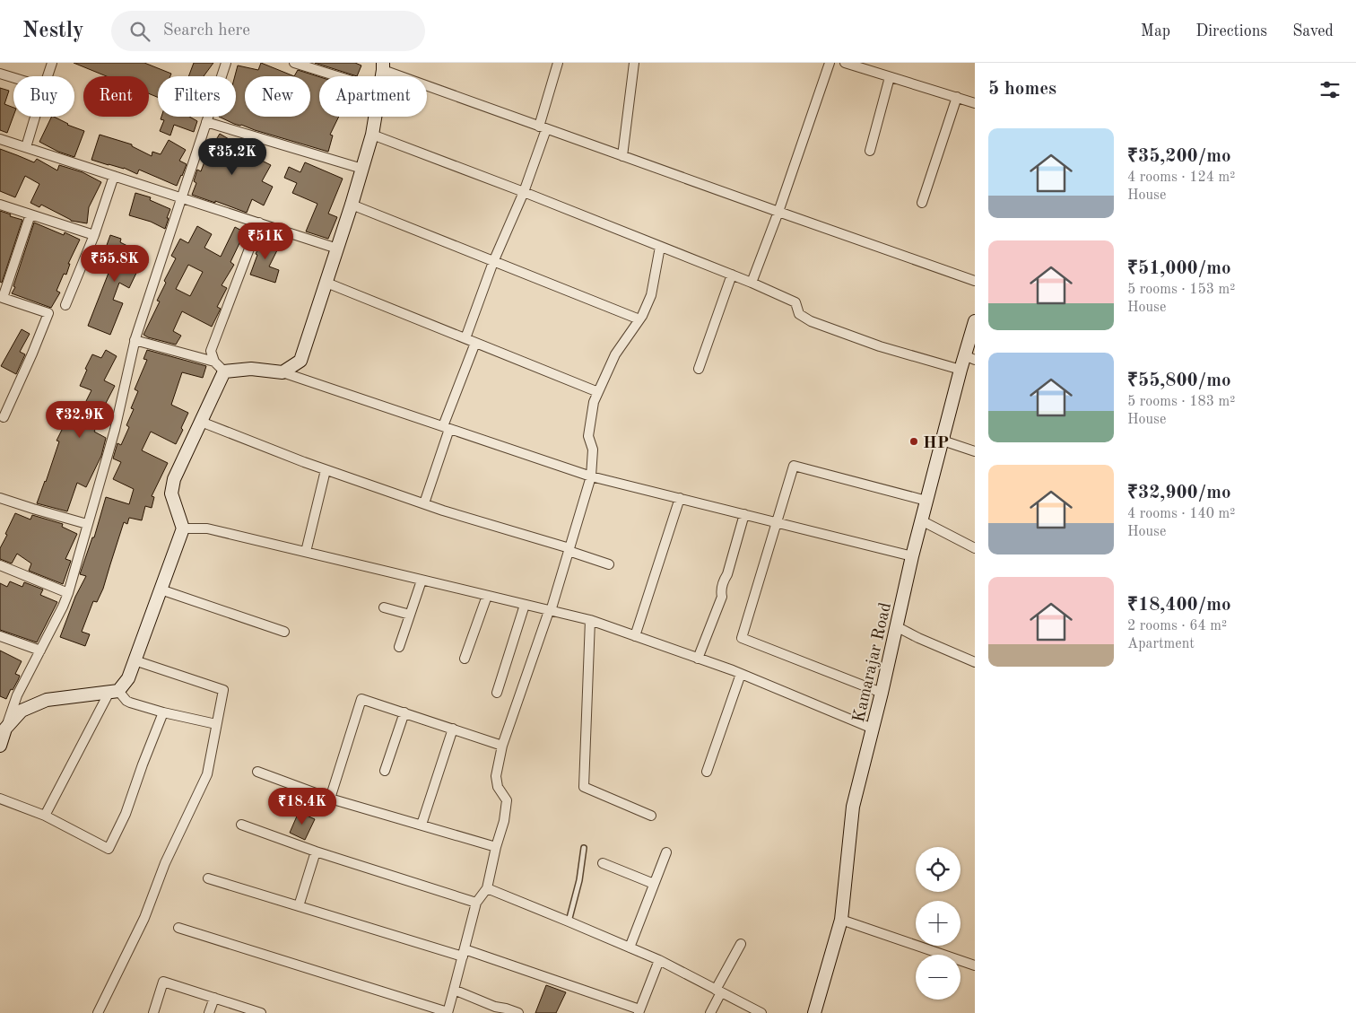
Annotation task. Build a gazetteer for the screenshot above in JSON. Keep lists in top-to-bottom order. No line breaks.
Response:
{"streets":{"street":["Kamarajar Road"]},"places":["HP"],"page":{"header":"Nestly","search":"Search here","nav":["Map","Directions","Saved"],"heading":"5 homes","chip":["Buy","Rent","Filters","New","Apartment"],"list":[{"name":"₹35,200/mo","note":"4 rooms · 124 m² · House"},{"name":"₹51,000/mo","note":"5 rooms · 153 m² · House"},{"name":"₹55,800/mo","note":"5 rooms · 183 m² · House"},{"name":"₹32,900/mo","note":"4 rooms · 140 m² · House"},{"name":"₹18,400/mo","note":"2 rooms · 64 m² · Apartment"}],"price":["₹35.2K","₹51K","₹55.8K","₹32.9K","₹18.4K"],"map_buttons":["+","−"]}}
